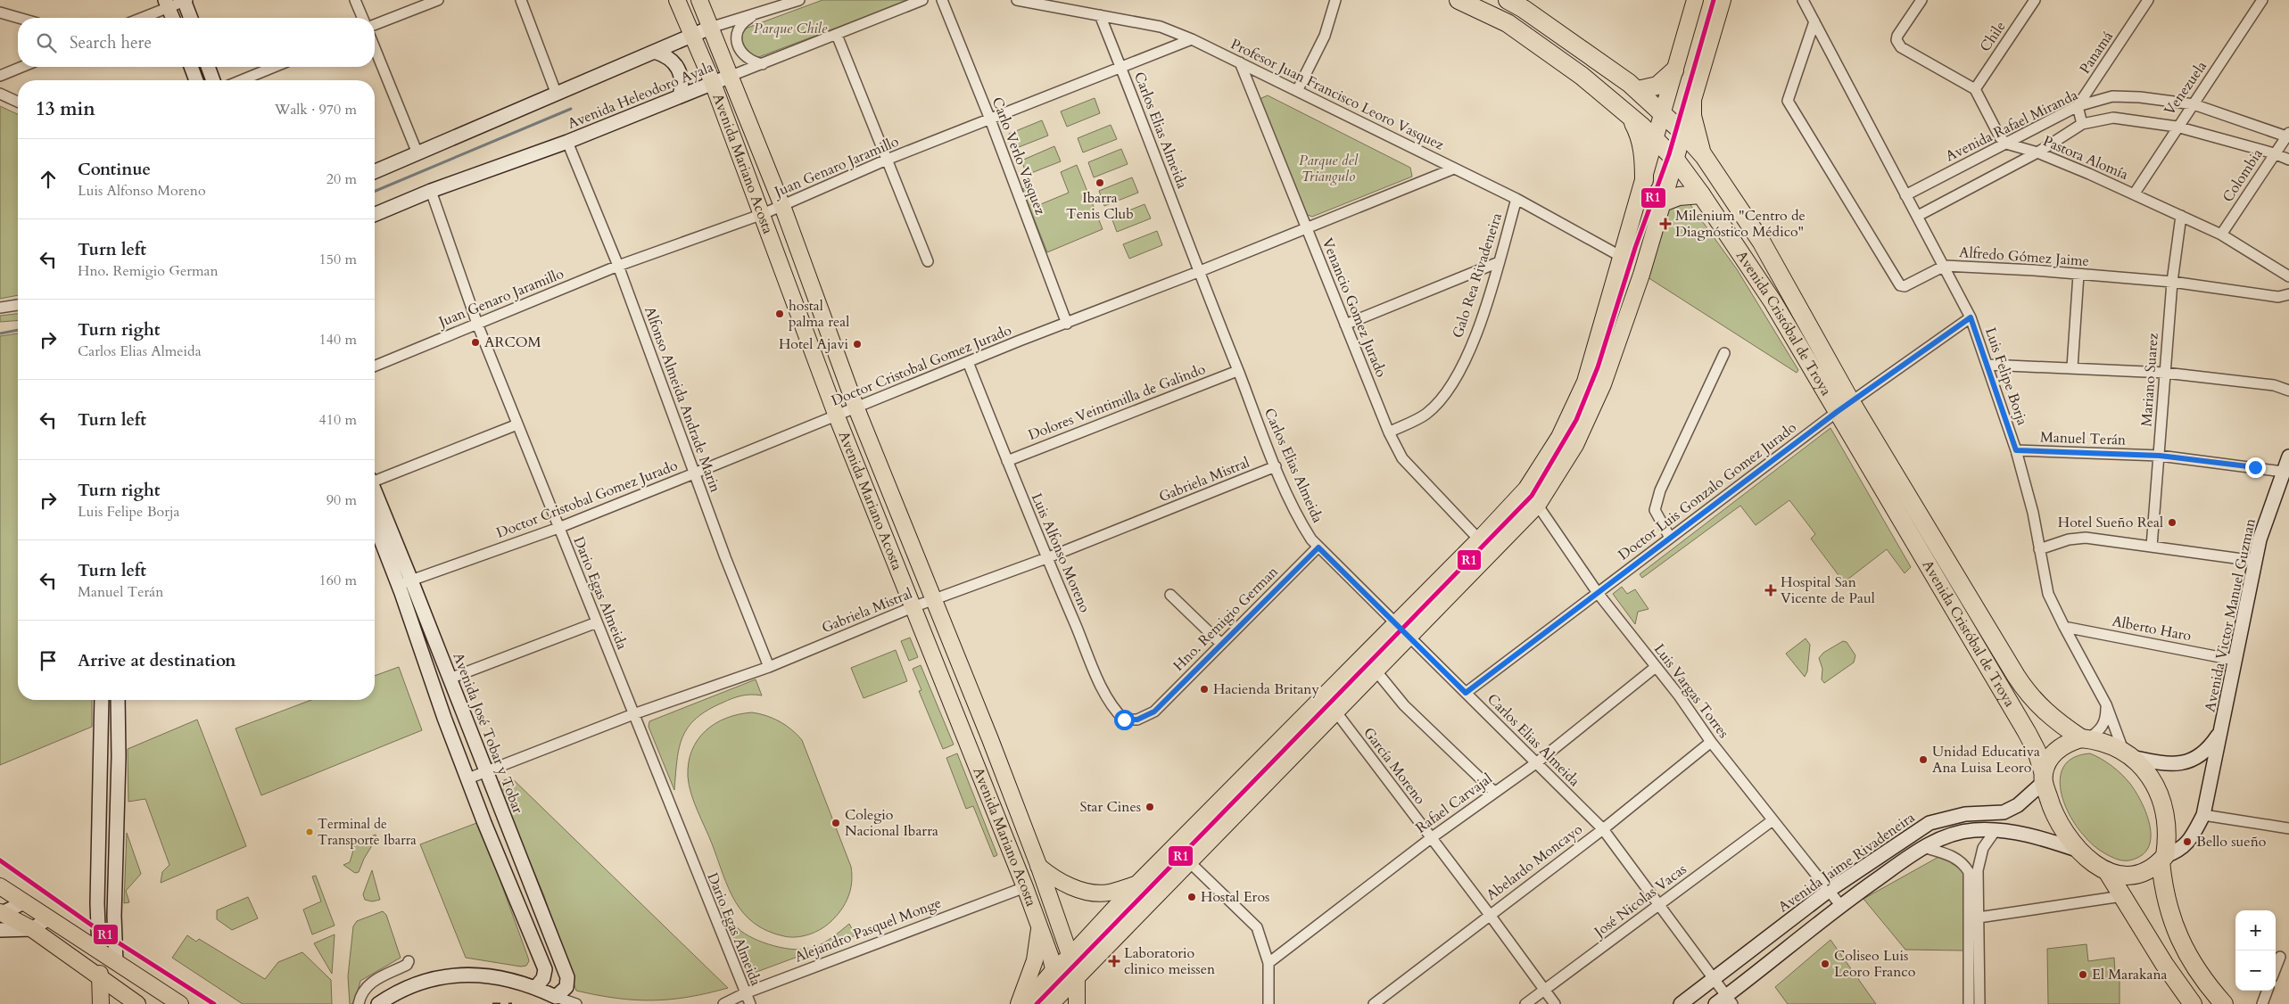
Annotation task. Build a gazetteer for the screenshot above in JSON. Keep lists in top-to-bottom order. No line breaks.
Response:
{"streets":{"highway":["Avenida Cristóbal de Troya"],"main road":["Avenida Heleodoro Ayala","Avenida Mariano Acosta","Avenida Victor Manuel Guzman","Avenida José Tobar y Tobar","Avenida Jaime Rivadeneira"],"street":["Chile","Panamá","Venezuela","Profesor Juan Francisco Leoro Vasquez","Avenida Rafael Miranda","Carlos Elias Almeida","Carlo Verlo Vasquez","Pastora Alomía","Juan Genaro Jaramillo","Colombia","Alfredo Gómez Jaime","Galo Rea Rivadeneira","Venancio Gomez Jurado","Doctor Cristobal Gomez Jurado","Luis Felipe Borja","Mariano Suarez","Alfonso Almeida Andrade Marin","Dolores Veintimilla de Galindo","Manuel Terán","Gabriela Mistral","Doctor Luis Gonzalo Gomez Jurado","Luis Alfonso Moreno","Dario Egas Almeida","Hno. Remigio German","Alberto Haro","Luis Vargas Torres","García Moreno","Rafael Carvajal","Abelardo Moncayo","José Nicolas Vacas","Alejandro Pasquel Monge"]},"crossings":[["Panamá","Avenida Rafael Miranda"],["Venezuela","Avenida Rafael Miranda"],["Venezuela","Pastora Alomía"],["Profesor Juan Francisco Leoro Vasquez","Carlos Elias Almeida"],["Profesor Juan Francisco Leoro Vasquez","Juan Genaro Jaramillo"],["Profesor Juan Francisco Leoro Vasquez","Galo Rea Rivadeneira"],["Profesor Juan Francisco Leoro Vasquez","Venancio Gomez Jurado"],["Profesor Juan Francisco Leoro Vasquez","Doctor Cristobal Gomez Jurado"],["Avenida Heleodoro Ayala","Avenida Mariano Acosta"],["Avenida Heleodoro Ayala","Alfonso Almeida Andrade Marin"],["Avenida Heleodoro Ayala","Dario Egas Almeida"],["Avenida Rafael Miranda","Pastora Alomía"],["Avenida Rafael Miranda","Colombia"],["Avenida Rafael Miranda","Luis Felipe Borja"],["Carlos Elias Almeida","Juan Genaro Jaramillo"],["Carlos Elias Almeida","Doctor Cristobal Gomez Jurado"],["Carlos Elias Almeida","Dolores Veintimilla de Galindo"],["Carlos Elias Almeida","Gabriela Mistral"],["Carlos Elias Almeida","Doctor Luis Gonzalo Gomez Jurado"],["Carlos Elias Almeida","Hno. Remigio German"],["Carlos Elias Almeida","Rafael Carvajal"],["Carlos Elias Almeida","Abelardo Moncayo"],["Carlos Elias Almeida","Avenida Jaime Rivadeneira"],["Carlos Elias Almeida","José Nicolas Vacas"],["Carlo Verlo Vasquez","Juan Genaro Jaramillo"],["Carlo Verlo Vasquez","Doctor Cristobal Gomez Jurado"],["Pastora Alomía","Colombia"],["Pastora Alomía","Mariano Suarez"],["Avenida Mariano Acosta","Juan Genaro Jaramillo"],["Avenida Mariano Acosta","Doctor Cristobal Gomez Jurado"],["Avenida Mariano Acosta","Gabriela Mistral"],["Avenida Mariano Acosta","Alejandro Pasquel Monge"],["Juan Genaro Jaramillo","Alfonso Almeida Andrade Marin"],["Juan Genaro Jaramillo","Dario Egas Almeida"],["Alfredo Gómez Jaime","Luis Felipe Borja"],["Alfredo Gómez Jaime","Mariano Suarez"],["Galo Rea Rivadeneira","Venancio Gomez Jurado"],["Venancio Gomez Jurado","Doctor Cristobal Gomez Jurado"],["Avenida Cristóbal de Troya","Luis Felipe Borja"],["Avenida Cristóbal de Troya","Doctor Luis Gonzalo Gomez Jurado"],["Avenida Cristóbal de Troya","Avenida Victor Manuel Guzman"],["Avenida Cristóbal de Troya","Avenida Jaime Rivadeneira"],["Doctor Cristobal Gomez Jurado","Alfonso Almeida Andrade Marin"],["Doctor Cristobal Gomez Jurado","Luis Alfonso Moreno"],["Doctor Cristobal Gomez Jurado","Dario Egas Almeida"],["Doctor Cristobal Gomez Jurado","Avenida José Tobar y Tobar"],["Luis Felipe Borja","Manuel Terán"],["Luis Felipe Borja","Doctor Luis Gonzalo Gomez Jurado"],["Luis Felipe Borja","Avenida Victor Manuel Guzman"],["Luis Felipe Borja","Alberto Haro"],["Luis Felipe Borja","Avenida Jaime Rivadeneira"],["Mariano Suarez","Manuel Terán"],["Alfonso Almeida Andrade Marin","Gabriela Mistral"],["Dolores Veintimilla de Galindo","Luis Alfonso Moreno"],["Manuel Terán","Avenida Victor Manuel Guzman"],["Gabriela Mistral","Luis Alfonso Moreno"],["Gabriela Mistral","Dario Egas Almeida"],["Gabriela Mistral","Avenida José Tobar y Tobar"],["Doctor Luis Gonzalo Gomez Jurado","Luis Vargas Torres"],["Luis Alfonso Moreno","Hno. Remigio German"],["Dario Egas Almeida","Alejandro Pasquel Monge"],["Avenida Victor Manuel Guzman","Alberto Haro"],["Avenida Victor Manuel Guzman","Avenida Jaime Rivadeneira"],["Luis Vargas Torres","Rafael Carvajal"],["Luis Vargas Torres","Abelardo Moncayo"],["Luis Vargas Torres","Avenida Jaime Rivadeneira"],["Luis Vargas Torres","José Nicolas Vacas"],["García Moreno","Rafael Carvajal"],["García Moreno","Abelardo Moncayo"],["García Moreno","José Nicolas Vacas"]],"parks":["Parque Chile","Parque del Triangulo"],"places":{"other":["Ibarra Tenis Club","hostal palma real","ARCOM","Hotel Ajavi","Hotel Sueño Real","Hacienda Britany","Unidad Educativa Ana Luisa Leoro","Star Cines","Colegio Nacional Ibarra","Terminal de Transporte Ibarra","Bello sueño","Hostal Eros","Coliseo Luis Leoro Franco","El Marakana"],"health":["Milenium \"Centro de Diagnóstico Médico\"","Hospital San Vicente de Paul","Laboratorio clinico meissen"]},"lines":["transit line R1"],"page":{"search":"Search here","heading":["13 min","Walk · 970 m"],"list":[["Continue","Luis Alfonso Moreno","20 m"],["Turn left","Hno. Remigio German","150 m"],["Turn right","Carlos Elias Almeida","140 m"],["Turn left","410 m"],["Turn right","Luis Felipe Borja","90 m"],["Turn left","Manuel Terán","160 m"],"Arrive at destination"],"map_buttons":["+","−"]}}
